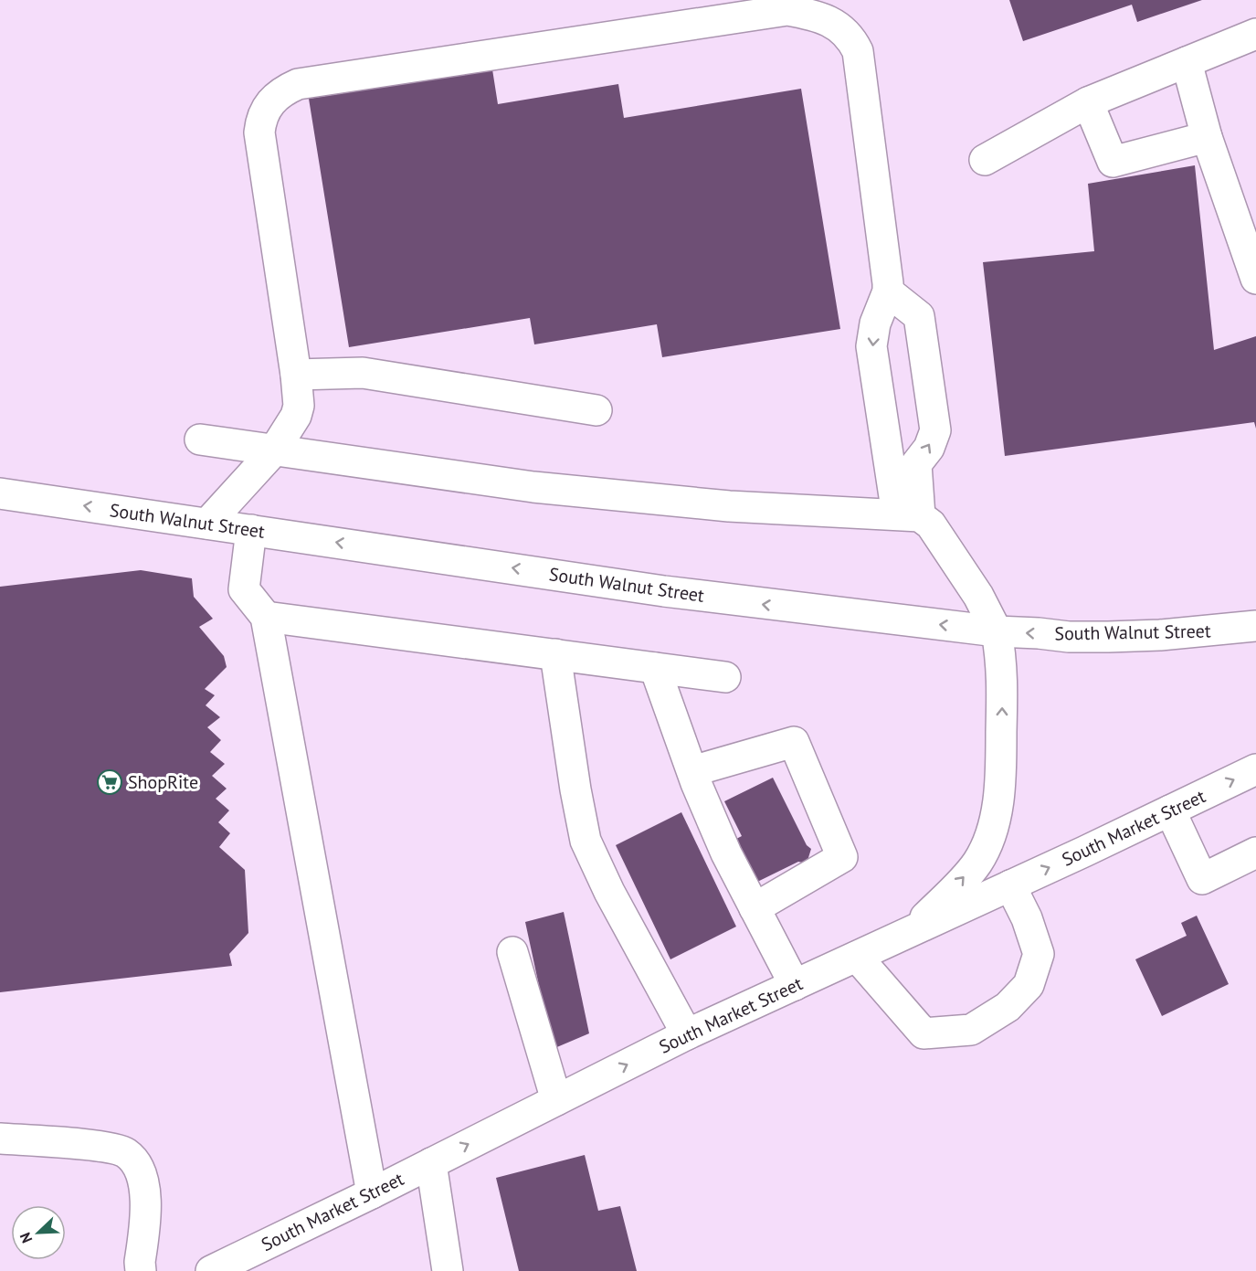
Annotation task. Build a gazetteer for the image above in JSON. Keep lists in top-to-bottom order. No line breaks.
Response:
{"streets":{"main road":["South Walnut Street","South Market Street"]},"one_way":["South Market Street"],"places":{"supermarket":["ShopRite"]},"north":"bottom left"}
